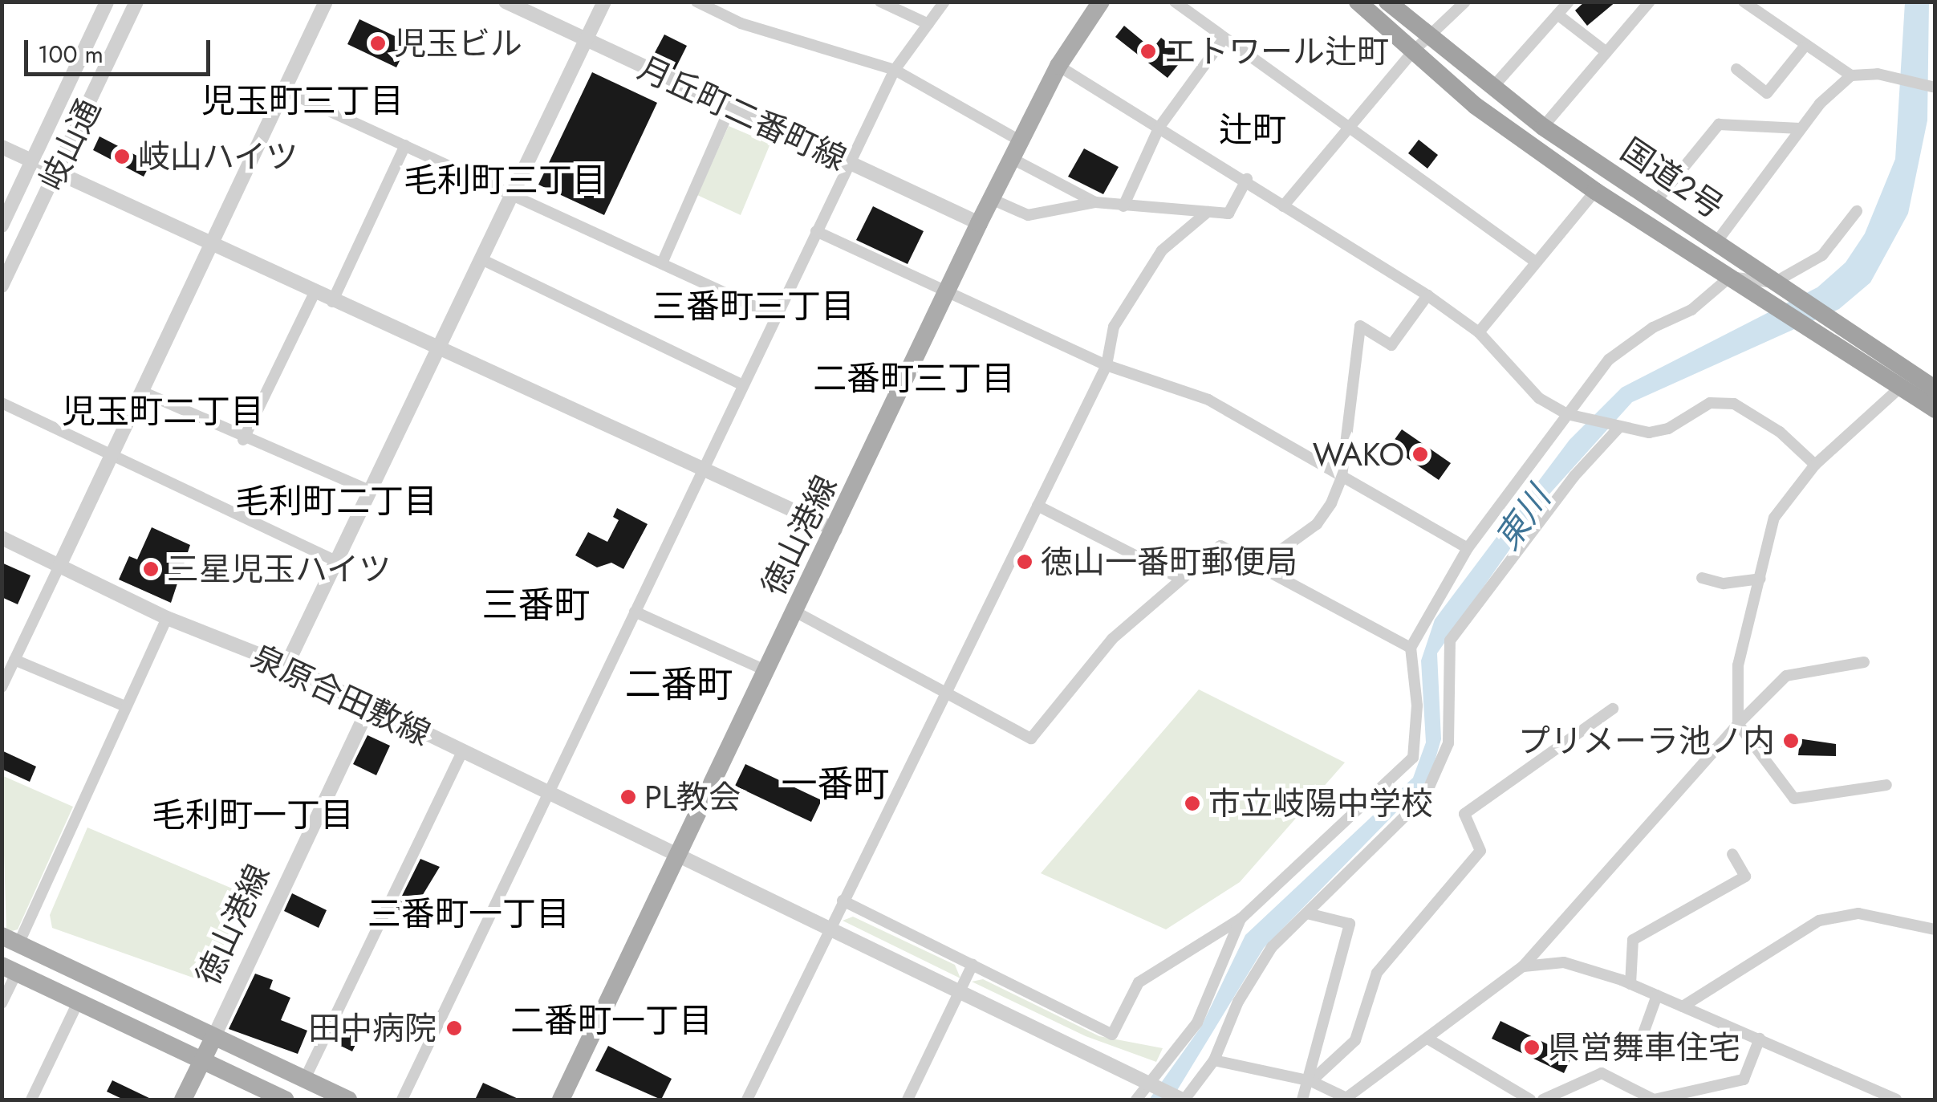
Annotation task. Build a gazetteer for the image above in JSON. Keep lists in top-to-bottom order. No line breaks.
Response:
{"streets":{"highway":["国道2号"],"main road":["徳山港線"],"street":["月丘町二番町線","岐山通","泉原合田敷線"]},"crossings":[["月丘町二番町線","徳山港線"],["徳山港線","泉原合田敷線"]],"districts":["児玉町三丁目","辻町","毛利町三丁目","三番町三丁目","二番町三丁目","児玉町二丁目","毛利町二丁目","三番町","二番町","一番町","毛利町一丁目","三番町一丁目","二番町一丁目"],"water":["東川"],"places":["児玉ビル","エトワール辻町","岐山ハイツ","WAKO","徳山一番町郵便局","三星児玉ハイツ","プリメーラ池ノ内","PL教会","市立岐陽中学校","田中病院","県営舞車住宅"],"scale_bar":"100 m"}
